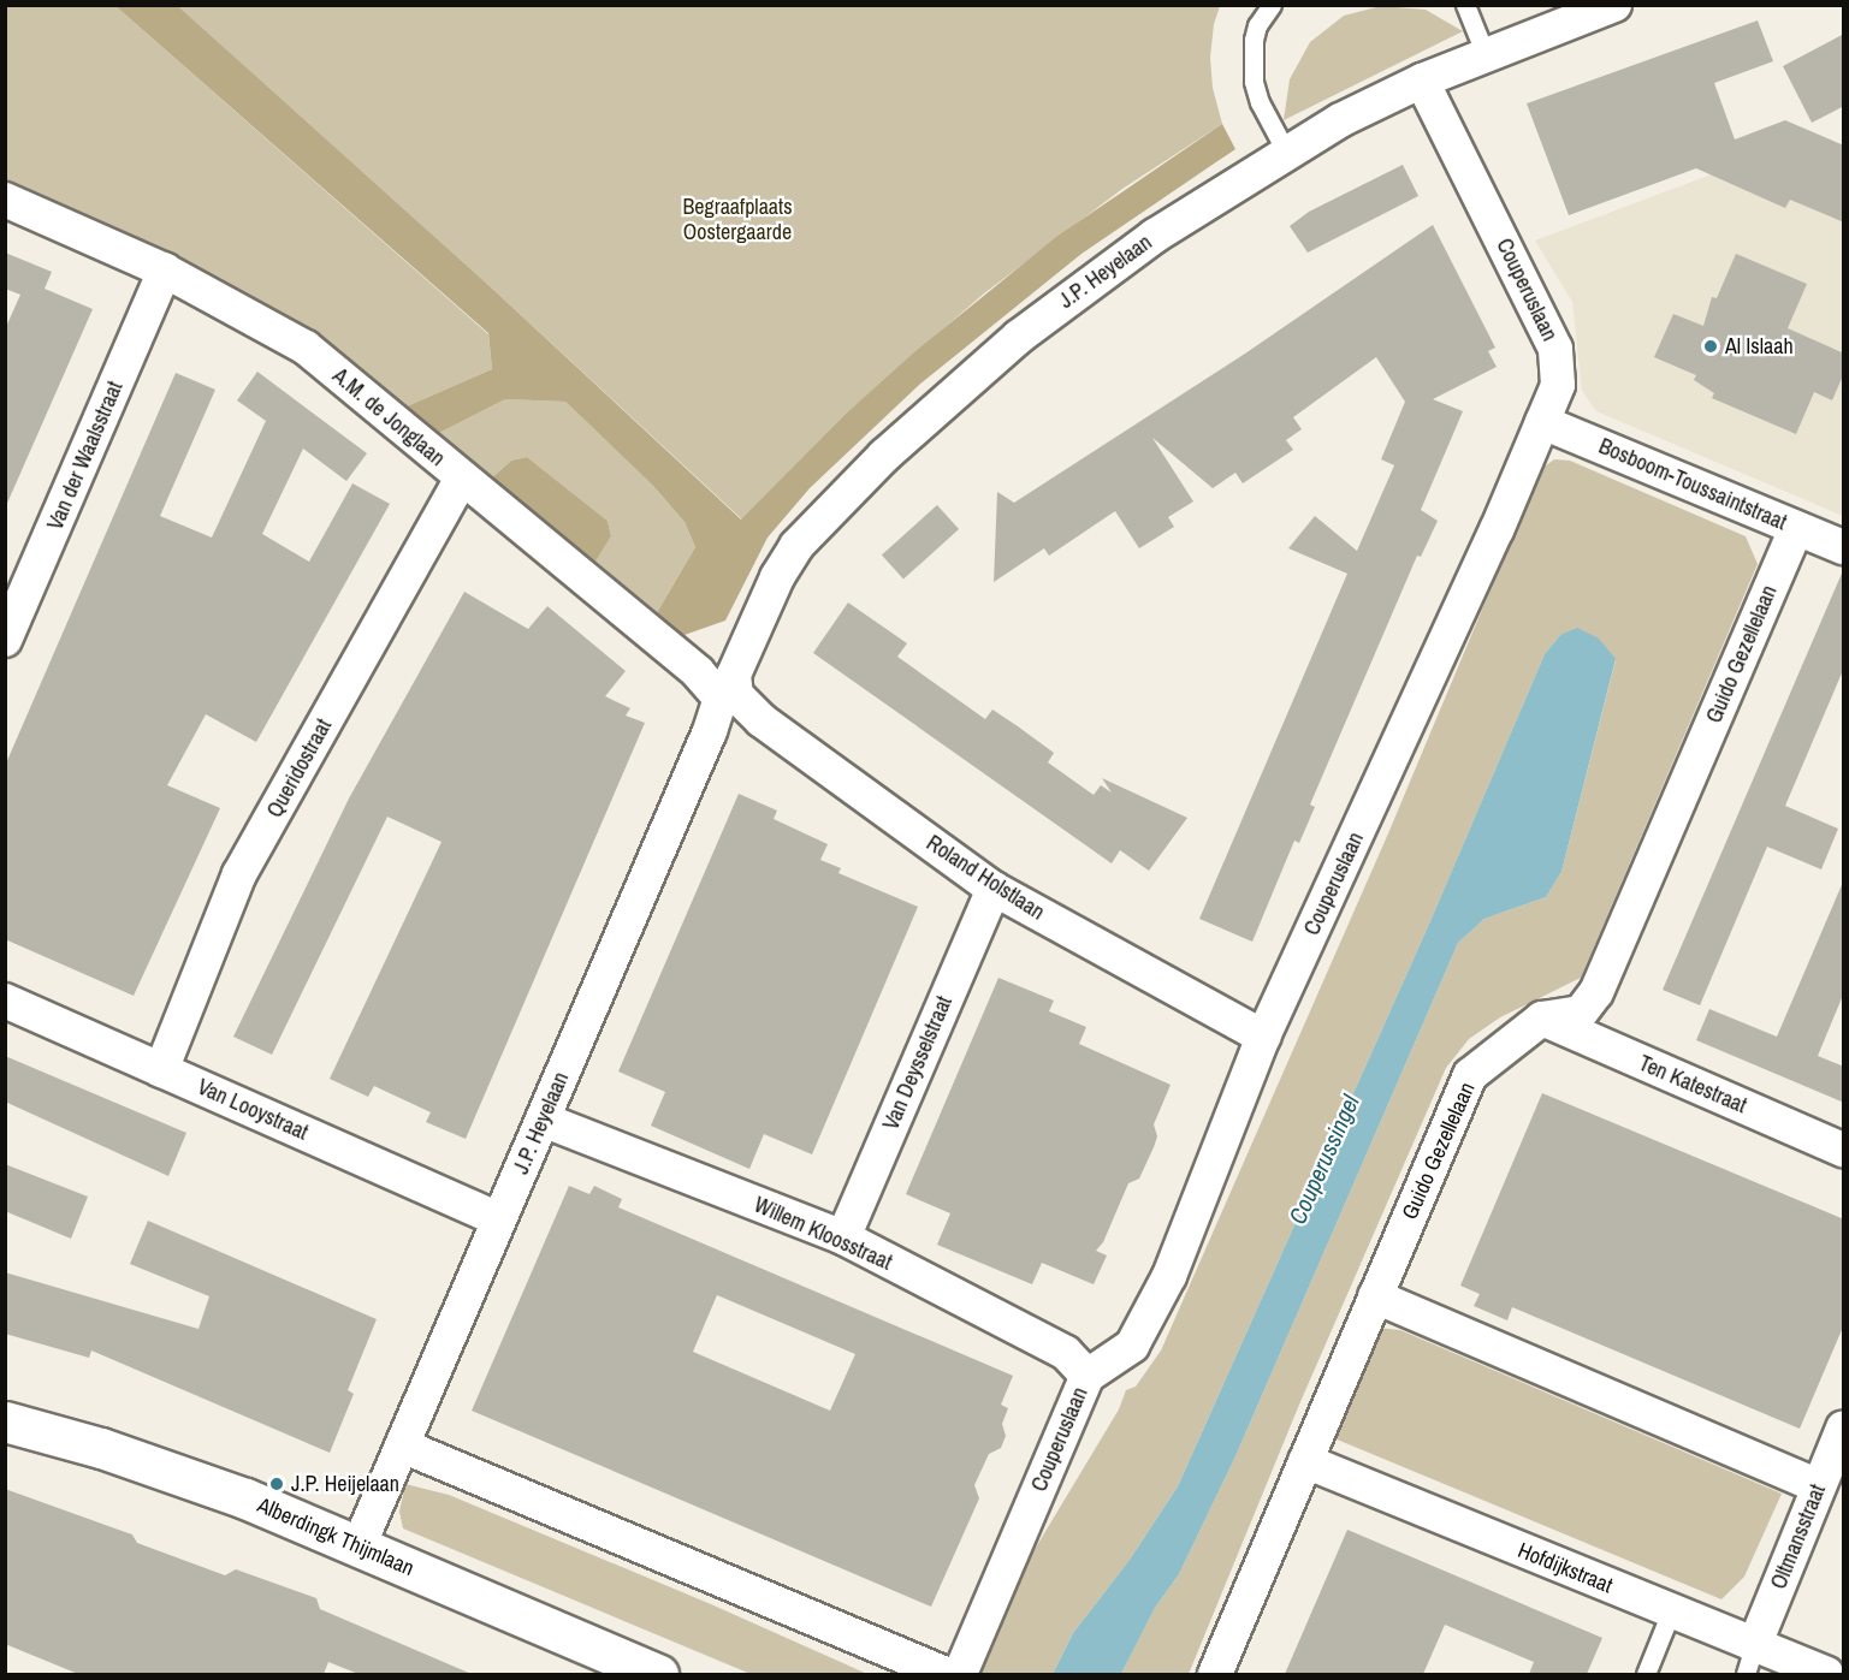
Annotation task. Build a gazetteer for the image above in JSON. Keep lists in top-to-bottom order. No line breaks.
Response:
{"streets":{"street":["J.P. Heyelaan","Couperuslaan","A.M. de Jonglaan","Van der Waalsstraat","Bosboom-Toussaintstraat","Guido Gezellelaan","Queridostraat","Roland Holstlaan","Van Deysselstraat","Ten Katestraat","Van Looystraat","Willem Kloosstraat","Alberdingk Thijmlaan","Oltmansstraat","Hofdijkstraat"]},"crossings":[["J.P. Heyelaan","Couperuslaan"],["J.P. Heyelaan","A.M. de Jonglaan"],["J.P. Heyelaan","Roland Holstlaan"],["J.P. Heyelaan","Van Looystraat"],["J.P. Heyelaan","Willem Kloosstraat"],["J.P. Heyelaan","Alberdingk Thijmlaan"],["Couperuslaan","Bosboom-Toussaintstraat"],["Couperuslaan","Roland Holstlaan"],["Couperuslaan","Willem Kloosstraat"],["A.M. de Jonglaan","Van der Waalsstraat"],["A.M. de Jonglaan","Queridostraat"],["A.M. de Jonglaan","Roland Holstlaan"],["Bosboom-Toussaintstraat","Guido Gezellelaan"],["Guido Gezellelaan","Ten Katestraat"],["Guido Gezellelaan","Hofdijkstraat"],["Queridostraat","Van Looystraat"],["Roland Holstlaan","Van Deysselstraat"],["Van Deysselstraat","Willem Kloosstraat"],["Oltmansstraat","Hofdijkstraat"]],"water":["Couperussingel"],"parks":["Begraafplaats Oostergaarde"],"places":["Al Islaah","J.P. Heijelaan"]}
